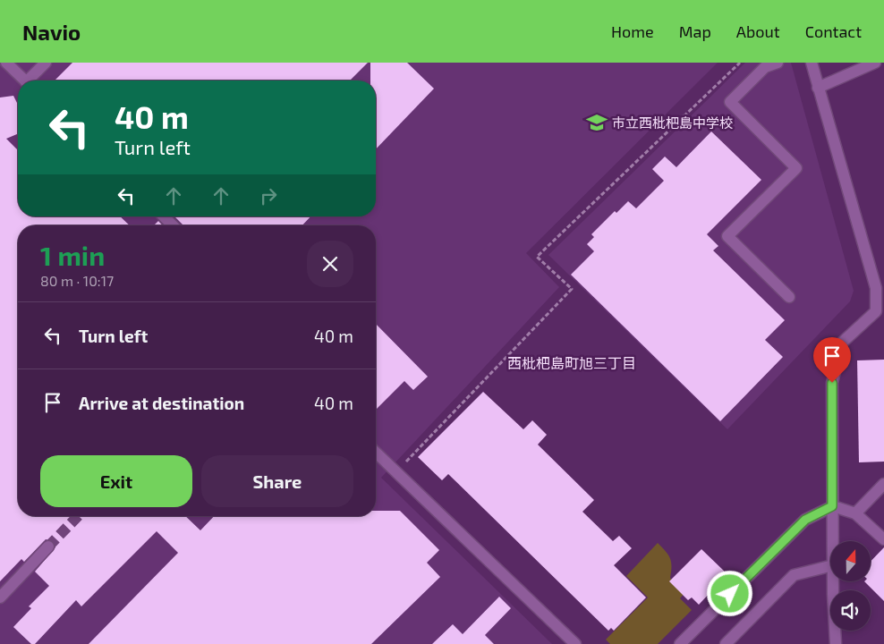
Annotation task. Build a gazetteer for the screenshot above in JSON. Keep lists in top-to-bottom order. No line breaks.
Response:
{"districts":["西枇杷島町旭三丁目"],"places":{"school or university":["市立西枇杷島中学校"]},"north":"top","page":{"header":"Navio","nav":["Home","Map","About","Contact"],"turn":["40 m","Turn left"],"heading":["1 min","80 m · 10:17"],"list":[{"name":"Turn left","value":"40 m"},{"name":"Arrive at destination","value":"40 m"}],"buttons":["Exit","Share"]}}
